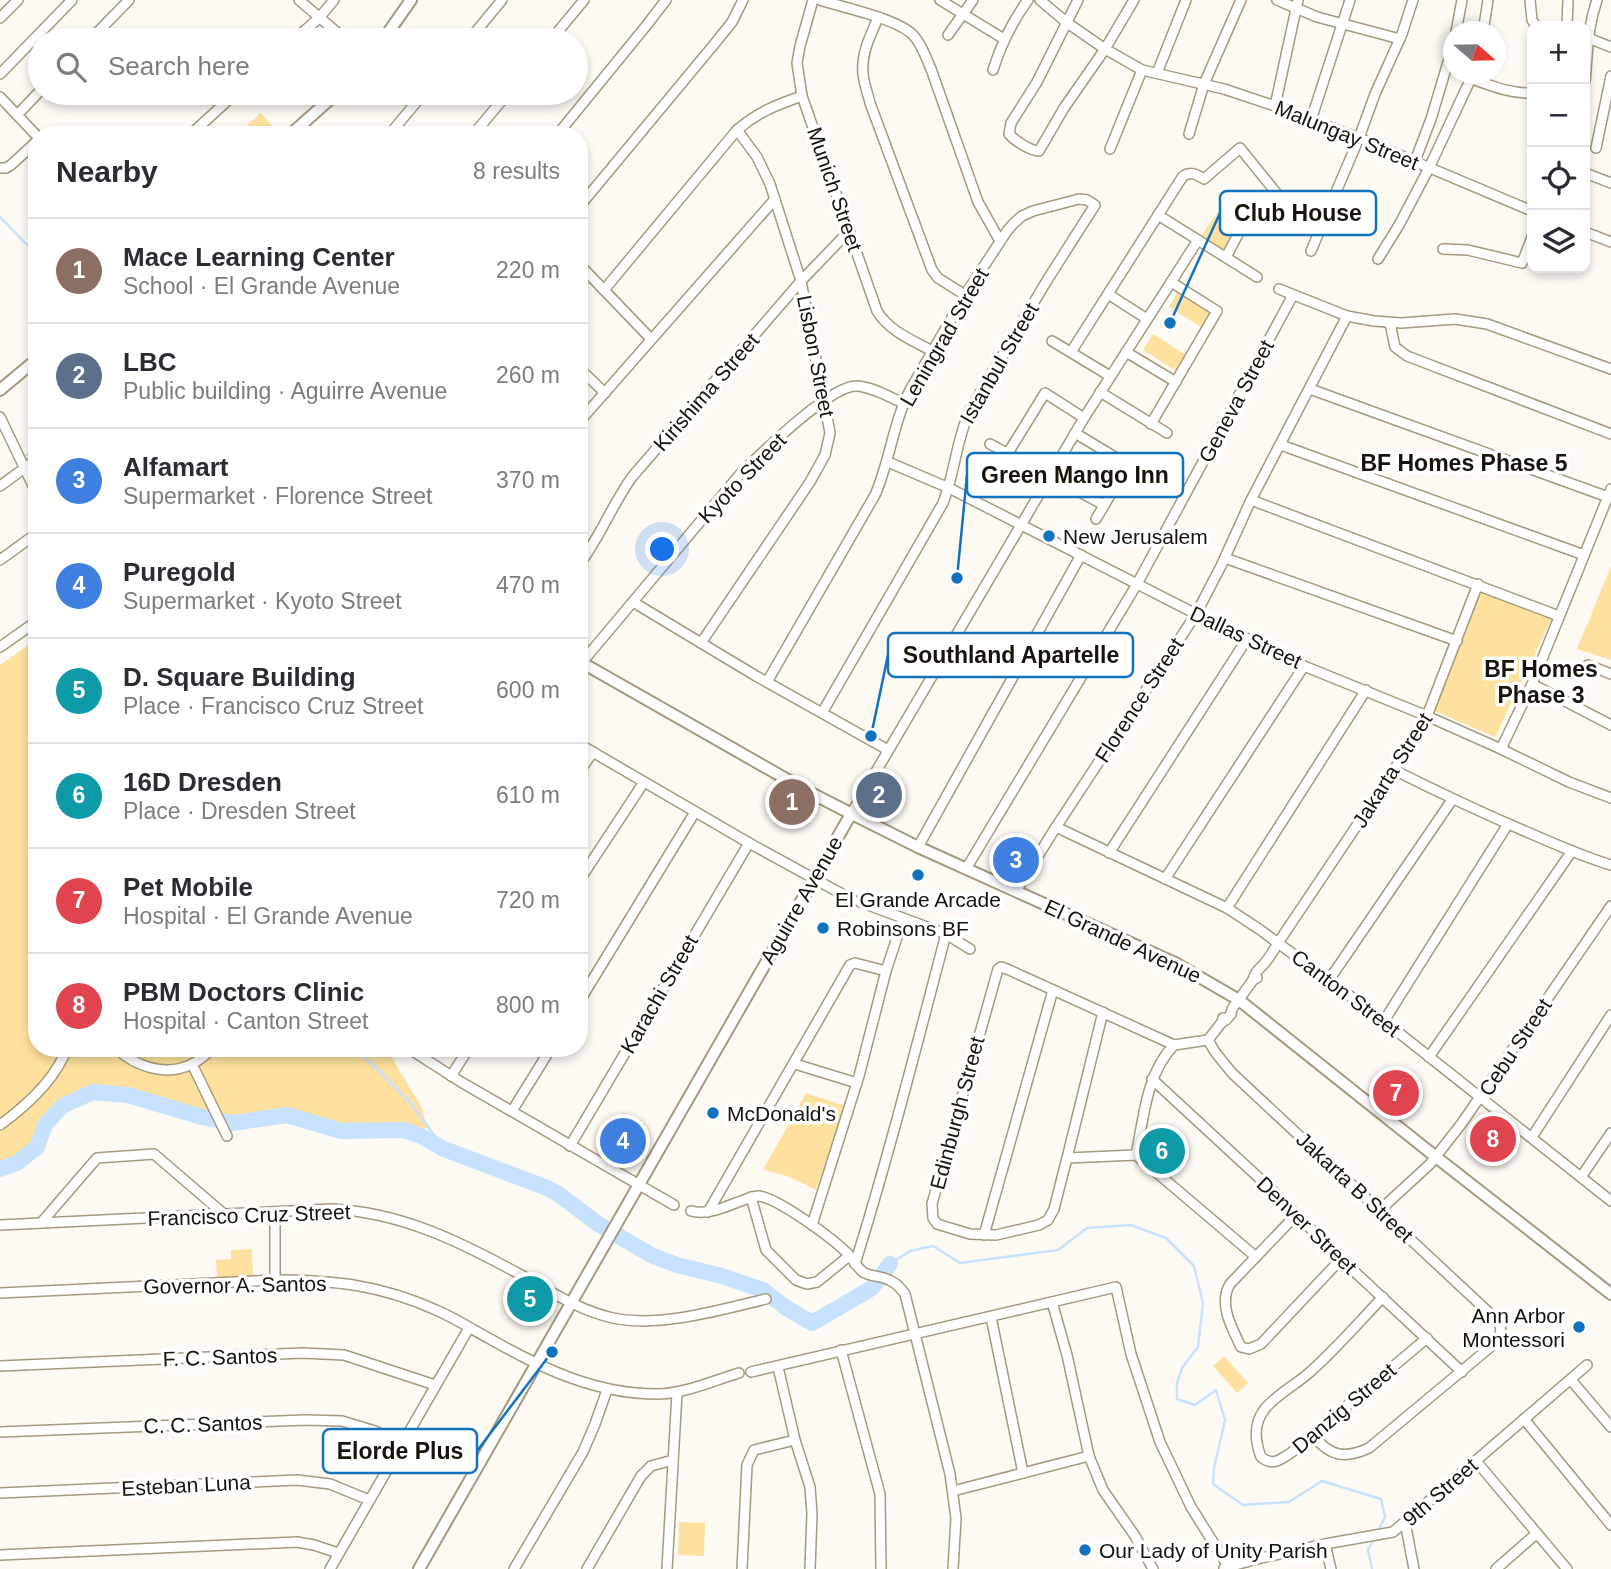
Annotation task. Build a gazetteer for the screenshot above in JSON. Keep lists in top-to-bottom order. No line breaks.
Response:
{"streets":{"street":["Malungay Street","Munich Street","Leningrad Street","Lisbon Street","Istanbul Street","Kirishima Street","Geneva Street","Kyoto Street","Dallas Street","Florence Street","Jakarta Street","Aguirre Avenue","El Grande Avenue","Canton Street","Karachi Street","Cebu Street","Edinburgh Street","Jakarta B Street","Francisco Cruz Street","Denver Street","Governor A. Santos","F. C. Santos","Danzig Street","C. C. Santos","Esteban Luna","9th Street"]},"crossings":[["Munich Street","Leningrad Street"],["Munich Street","Kirishima Street"],["Leningrad Street","Istanbul Street"],["Leningrad Street","Kyoto Street"],["Leningrad Street","Dallas Street"],["Lisbon Street","Kirishima Street"],["Lisbon Street","Kyoto Street"],["Istanbul Street","Dallas Street"],["Geneva Street","Dallas Street"],["Geneva Street","El Grande Avenue"],["Dallas Street","Florence Street"],["Dallas Street","Jakarta Street"],["Dallas Street","Aguirre Avenue"],["Florence Street","El Grande Avenue"],["Florence Street","Canton Street"],["Jakarta Street","El Grande Avenue"],["Jakarta Street","Canton Street"],["Jakarta Street","Jakarta B Street"],["Aguirre Avenue","El Grande Avenue"],["Aguirre Avenue","Francisco Cruz Street"],["Aguirre Avenue","Governor A. Santos"],["El Grande Avenue","Cebu Street"],["Canton Street","Cebu Street"],["Cebu Street","Jakarta B Street"],["Jakarta B Street","Denver Street"],["Denver Street","Danzig Street"]],"districts":["BF Homes Phase 5","BF Homes Phase 3"],"places":["Club House","New Jerusalem","Green Mango Inn","Southland Apartelle","El Grande Arcade","Robinsons BF","McDonald's","Ann Arbor Montessori","Elorde Plus","Our Lady of Unity Parish"],"north":"right","page":{"map_buttons":["+","−"],"search":"Search here","heading":["Nearby","8 results"],"list":[{"mark":"1","name":"Mace Learning Center","note":"School · El Grande Avenue","value":"220 m"},{"mark":"2","name":"LBC","note":"Public building · Aguirre Avenue","value":"260 m"},{"mark":"3","name":"Alfamart","note":"Supermarket · Florence Street","value":"370 m"},{"mark":"4","name":"Puregold","note":"Supermarket · Kyoto Street","value":"470 m"},{"mark":"5","name":"D. Square Building","note":"Place · Francisco Cruz Street","value":"600 m"},{"mark":"6","name":"16D Dresden","note":"Place · Dresden Street","value":"610 m"},{"mark":"7","name":"Pet Mobile","note":"Hospital · El Grande Avenue","value":"720 m"},{"mark":"8","name":"PBM Doctors Clinic","note":"Hospital · Canton Street","value":"800 m"}],"pins":["2","1","3","7","8","4","6","5"]}}
